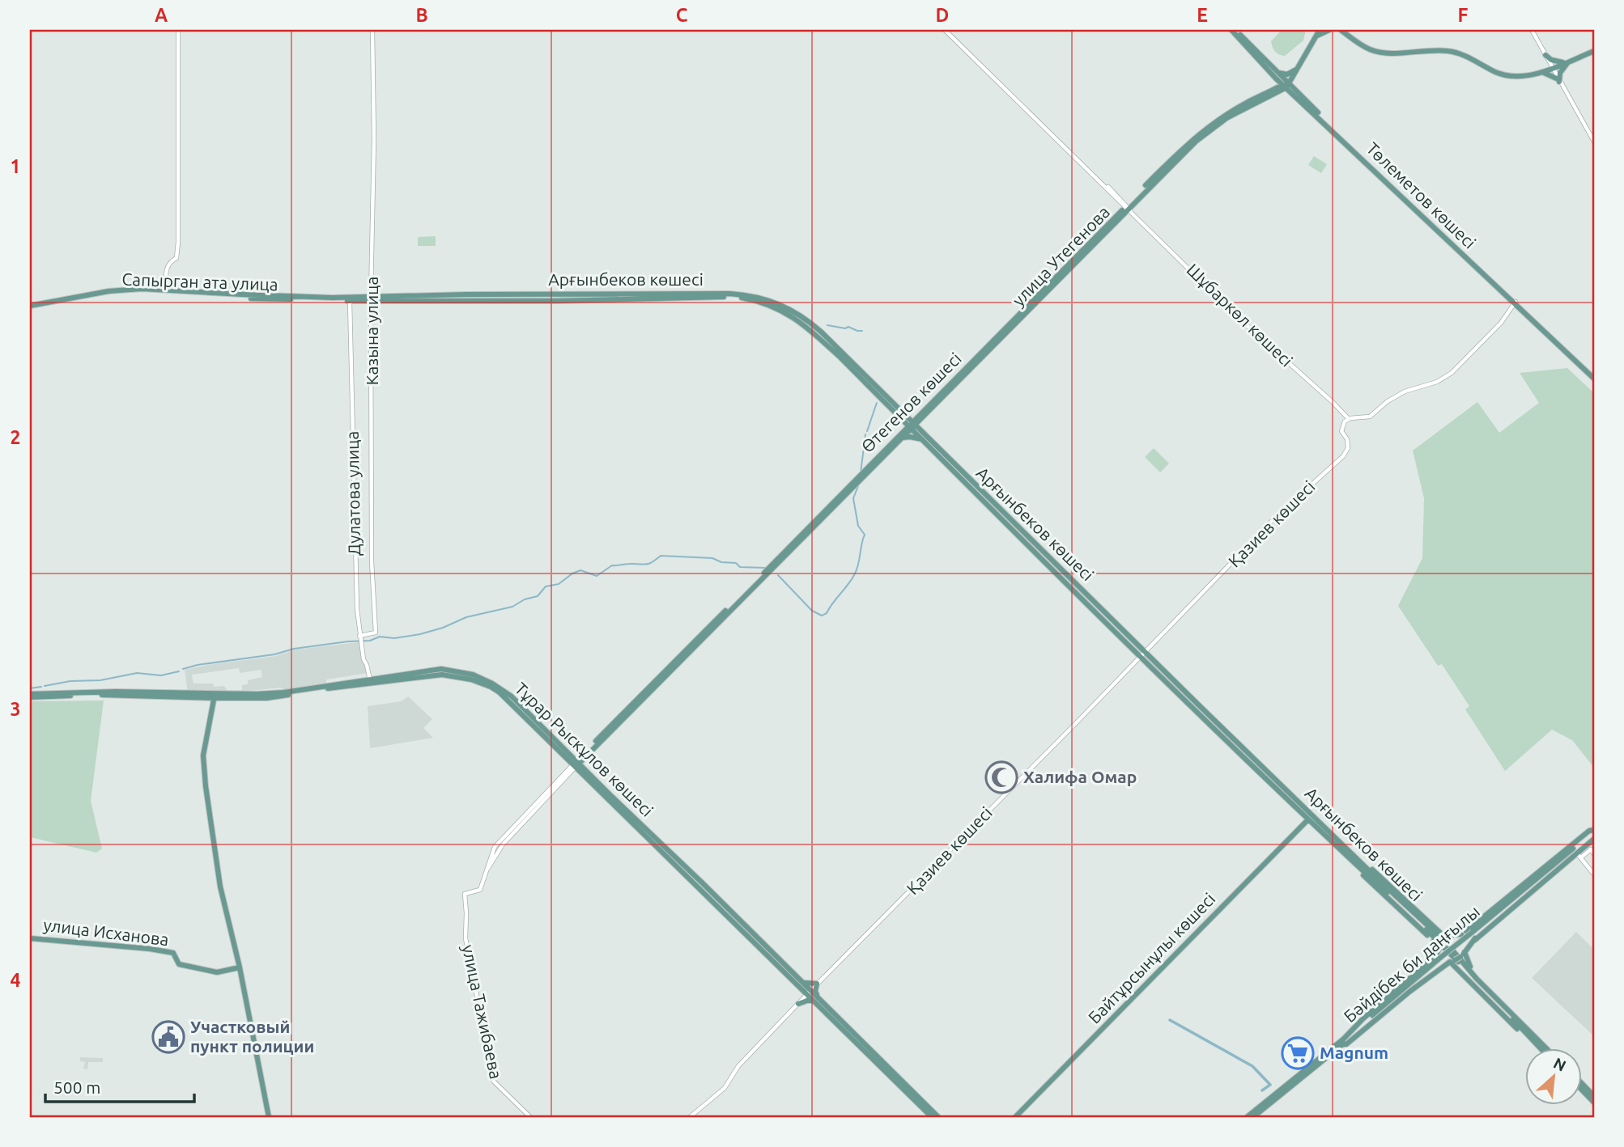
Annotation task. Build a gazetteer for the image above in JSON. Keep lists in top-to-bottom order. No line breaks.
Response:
{"streets":{"main road":["Төлеметов көшесі","улица Утегенова","Арғынбеков көшесі","Сапырган ата улица","Өтегенов көшесі","Тұрар Рыскұлов көшесі","улица Исханова","Байтұрсынұлы көшесі","Бәйдібек би даңғылы"],"street":["Шұбаркөл көшесі","Казына улица","Дулатова улица","Қазиев көшесі","улица Тажибаева"]},"crossings":[["Төлеметов көшесі","Өтегенов көшесі"],["улица Утегенова","Шұбаркөл көшесі"],["улица Утегенова","Өтегенов көшесі"],["Арғынбеков көшесі","Сапырган ата улица"],["Арғынбеков көшесі","Казына улица"],["Арғынбеков көшесі","Өтегенов көшесі"],["Арғынбеков көшесі","Қазиев көшесі"],["Арғынбеков көшесі","Байтұрсынұлы көшесі"],["Сапырган ата улица","Казына улица"],["Сапырган ата улица","Дулатова улица"],["Шұбаркөл көшесі","Өтегенов көшесі"],["Шұбаркөл көшесі","Қазиев көшесі"],["Казына улица","Дулатова улица"],["Өтегенов көшесі","Тұрар Рыскұлов көшесі"],["Өтегенов көшесі","улица Тажибаева"],["Дулатова улица","Тұрар Рыскұлов көшесі"],["Қазиев көшесі","Тұрар Рыскұлов көшесі"],["Тұрар Рыскұлов көшесі","улица Тажибаева"]],"places":{"mosque":["Халифа Омар"],"public building":["Участковый пункт полиции"],"supermarket":["Magnum"]},"scale_bar":"500 m","north":"top right","grid":{"columns":["A","B","C","D","E","F"],"rows":["1","2","3","4"]}}
